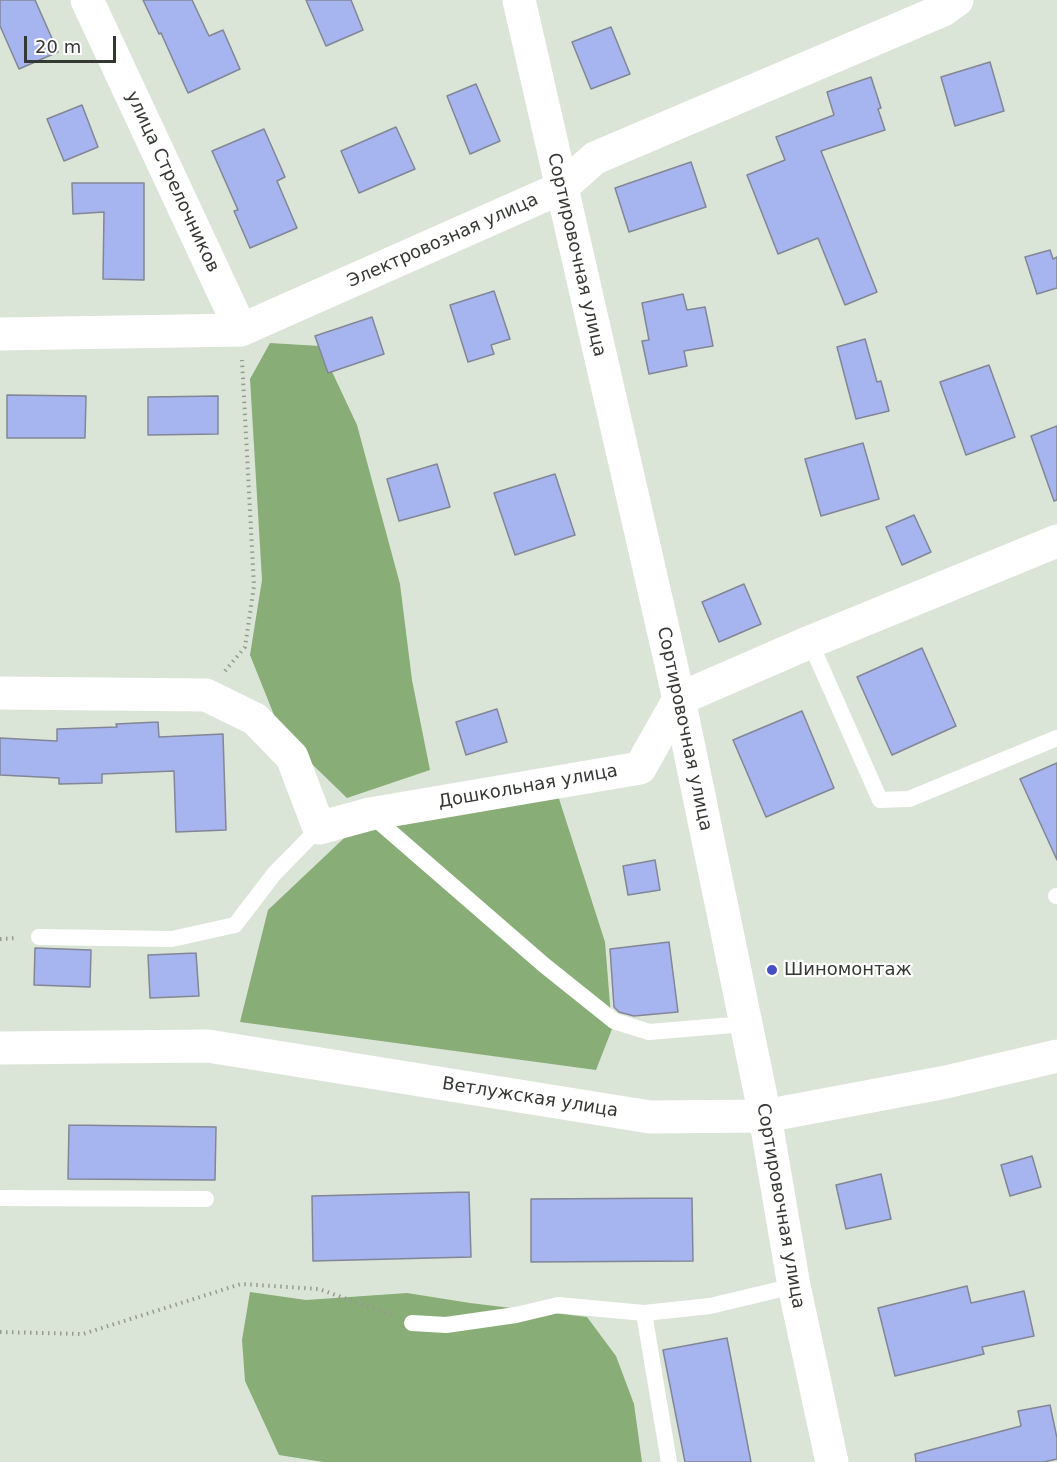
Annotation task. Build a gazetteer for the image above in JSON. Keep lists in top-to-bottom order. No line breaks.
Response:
{"streets":{"street":["улица Стрелочников","Электровозная улица","Сортировочная улица","Дошкольная улица","Ветлужская улица"]},"crossings":[["улица Стрелочников","Электровозная улица"],["Электровозная улица","Сортировочная улица"],["Сортировочная улица","Дошкольная улица"],["Сортировочная улица","Ветлужская улица"]],"places":["Шиномонтаж"],"scale_bar":"20 m"}
